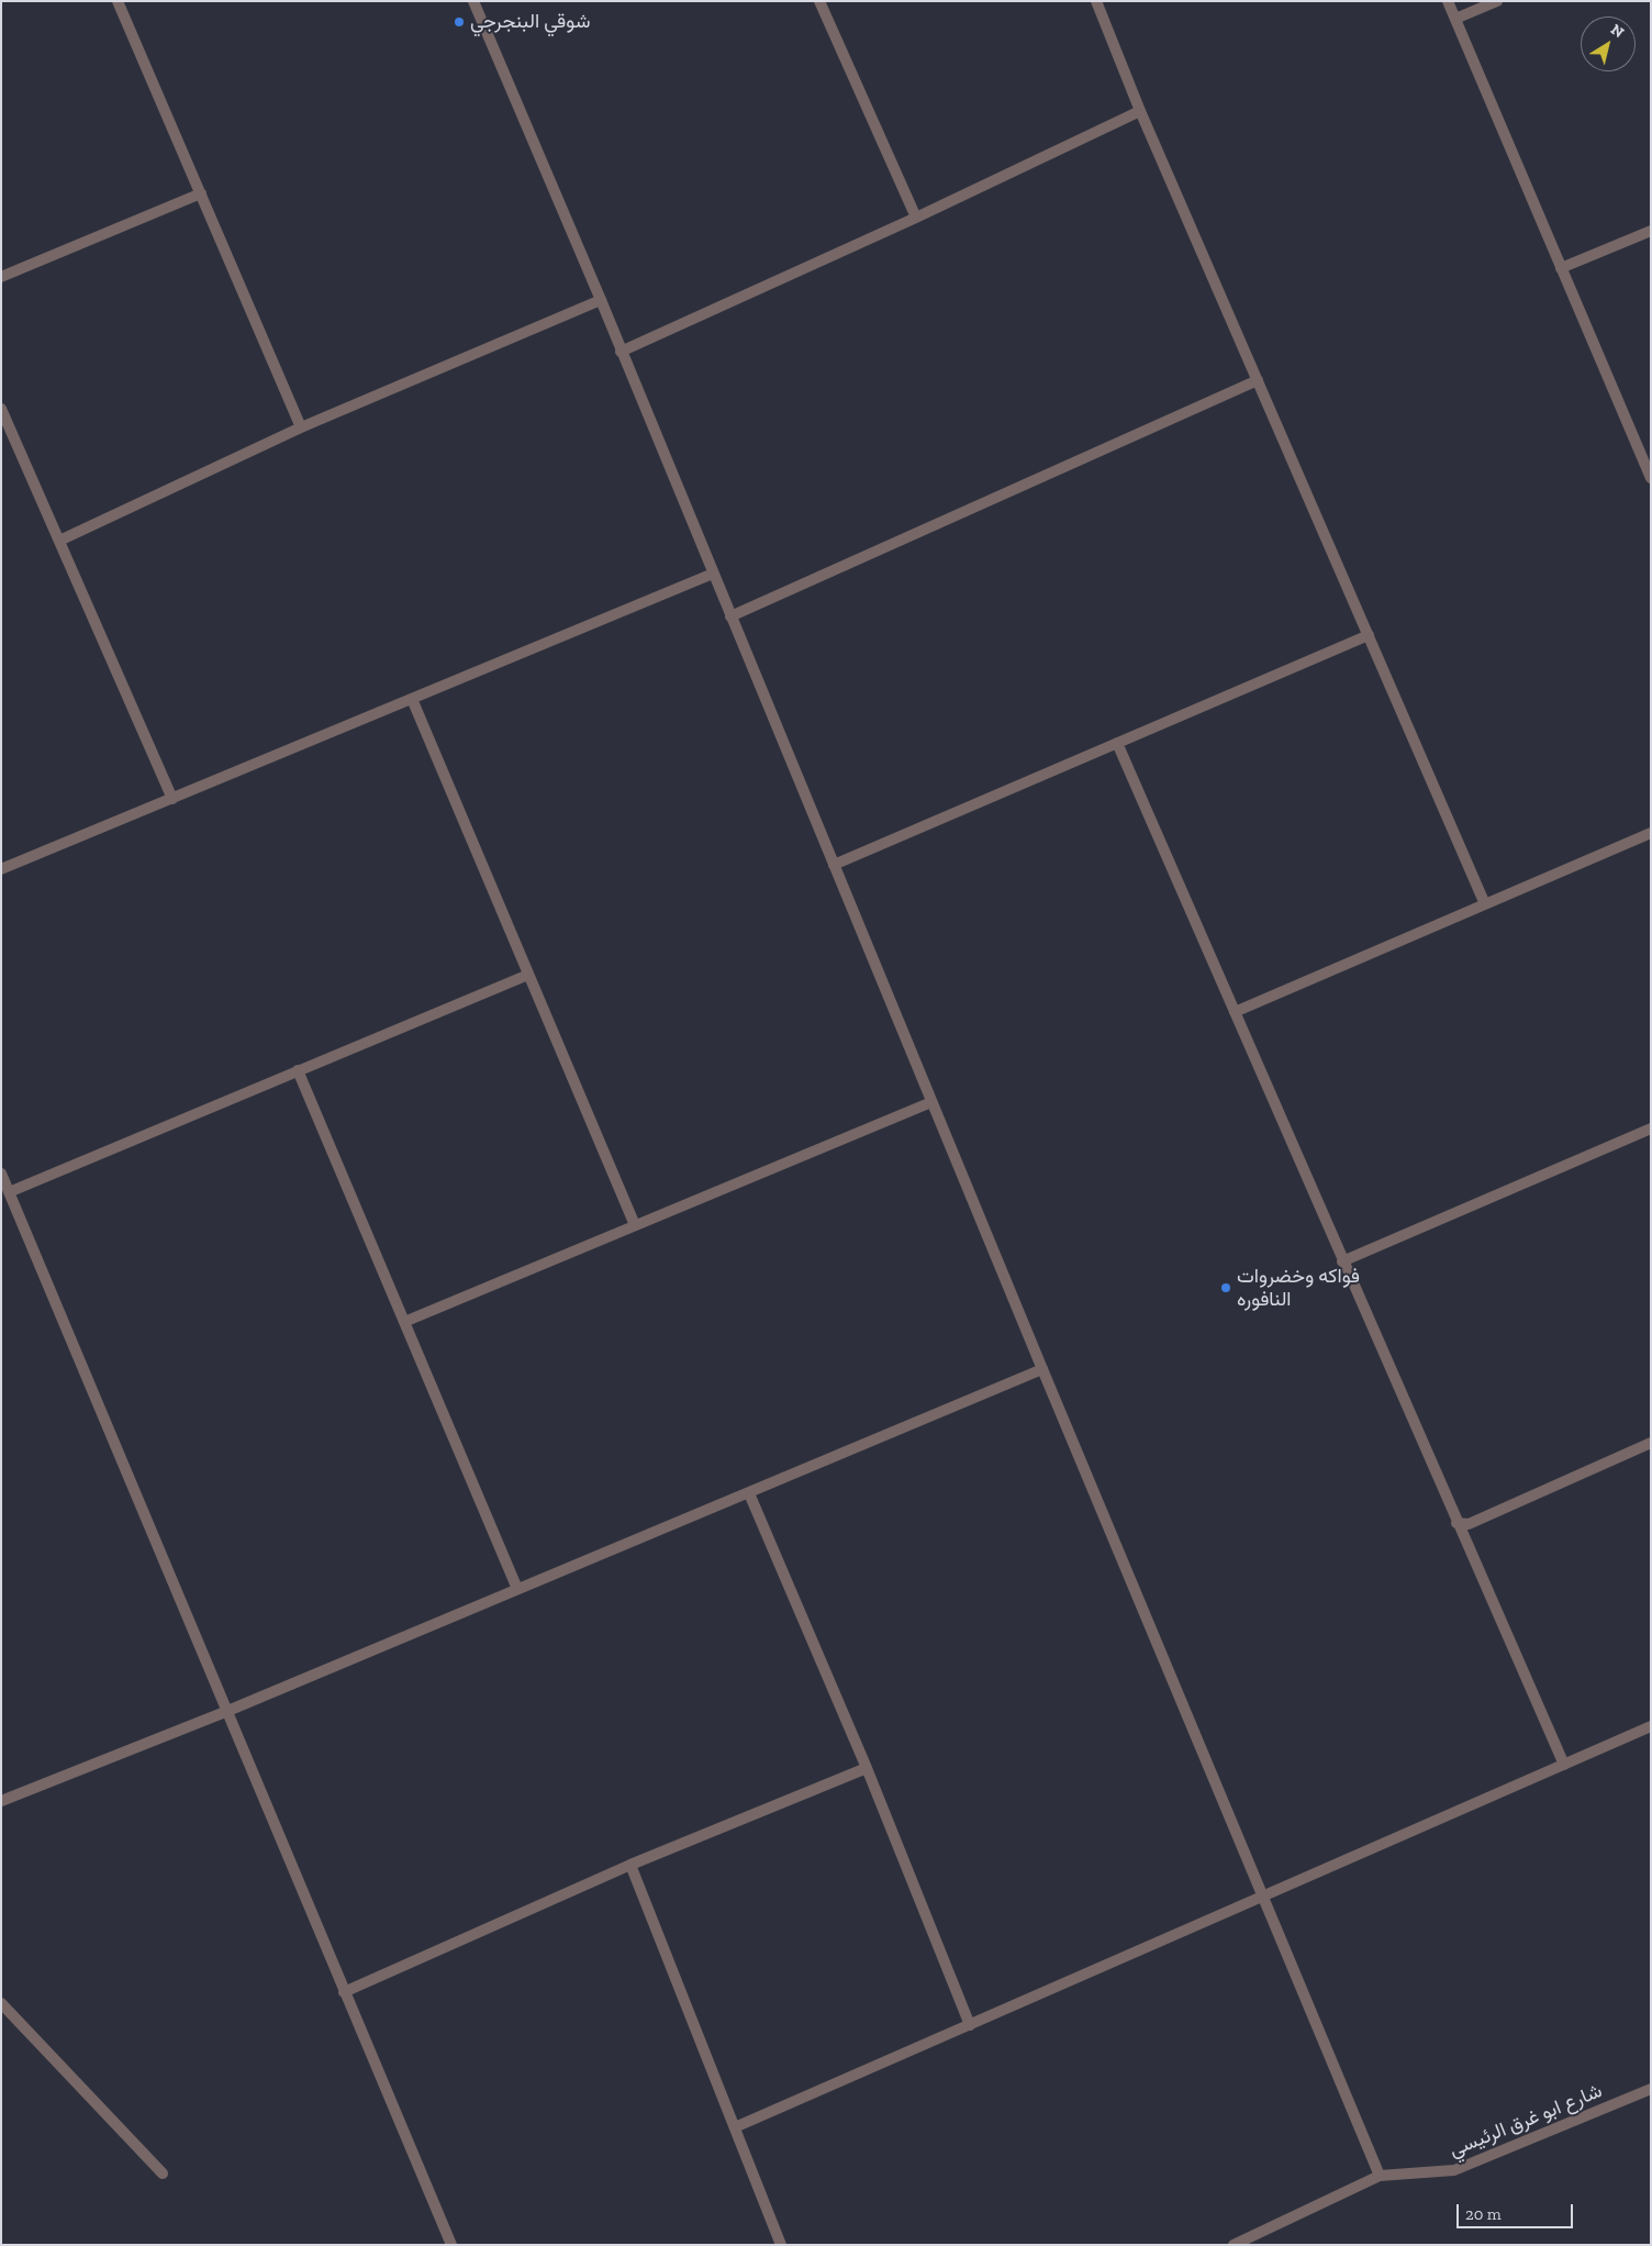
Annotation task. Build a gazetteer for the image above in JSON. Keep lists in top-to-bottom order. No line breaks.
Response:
{"streets":{"street":["شارع ابو غرق الرئيسي"]},"places":["شوقي البنجرجي","فواكه وخضروات النافوره"],"scale_bar":"20 m","north":"top right"}
